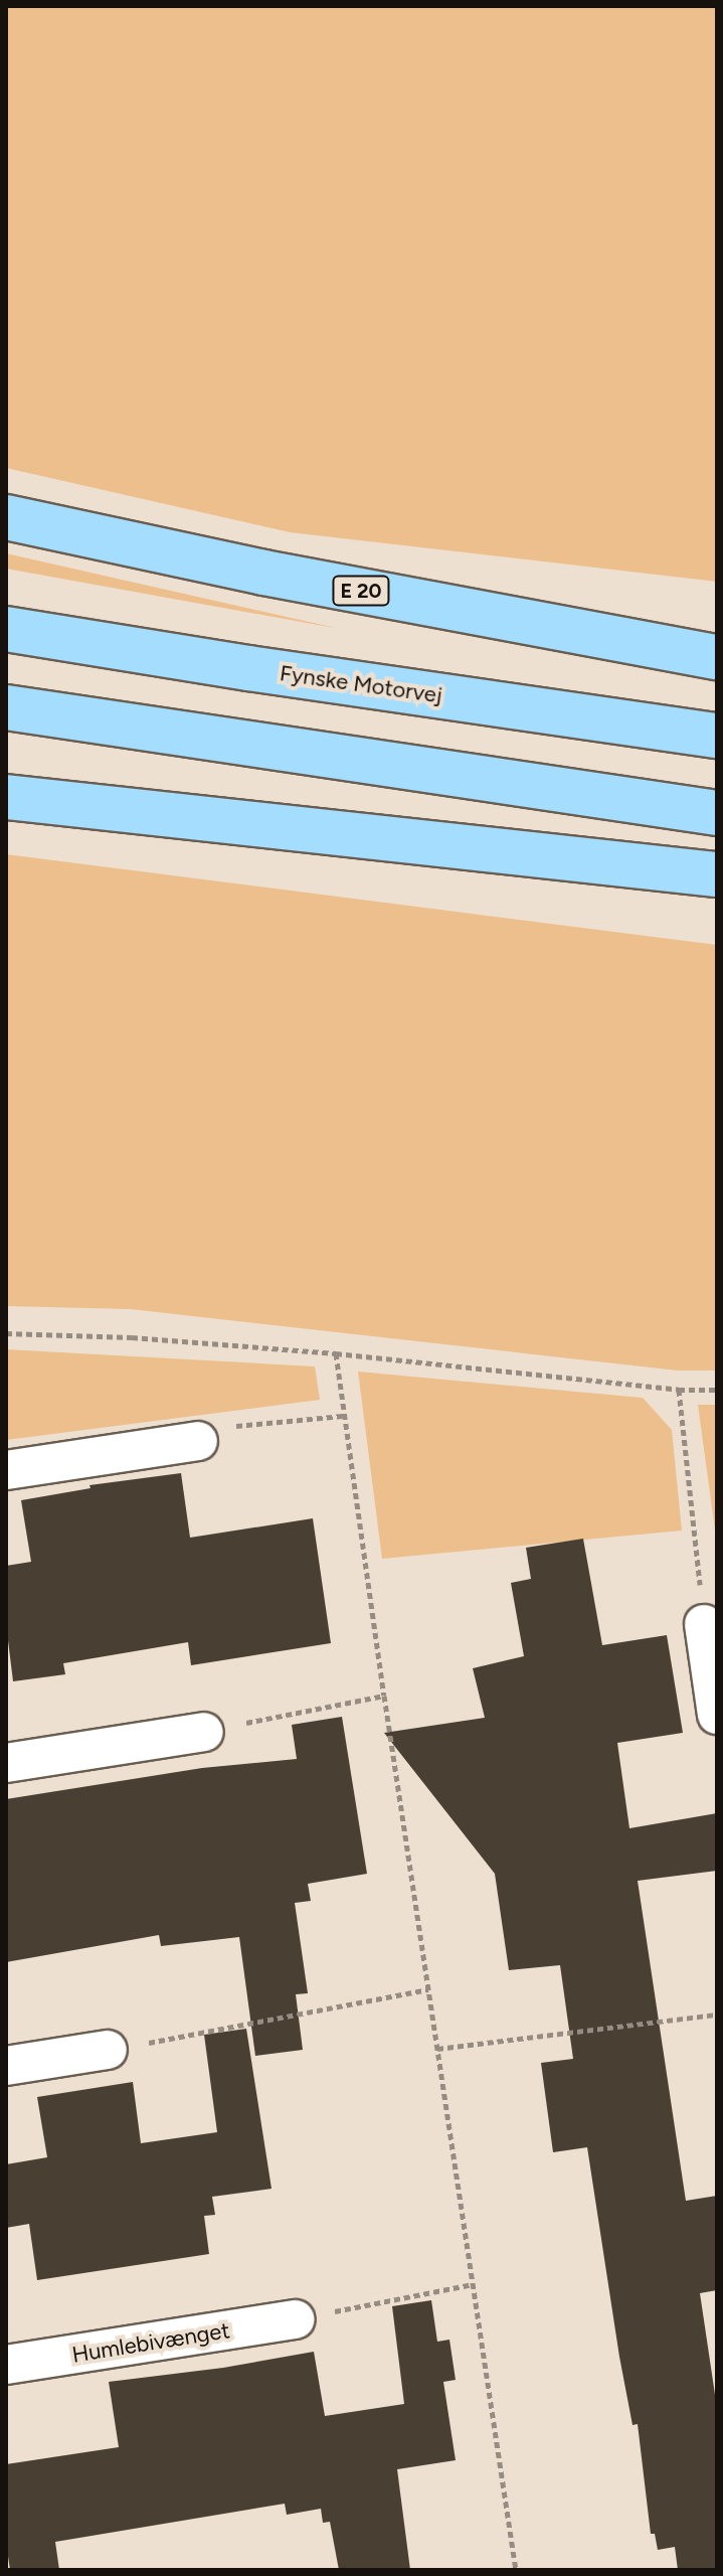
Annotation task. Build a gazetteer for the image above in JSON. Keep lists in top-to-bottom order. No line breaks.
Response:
{"streets":{"highway":["E 20","Fynske Motorvej"],"street":["Humlebivænget"]}}
